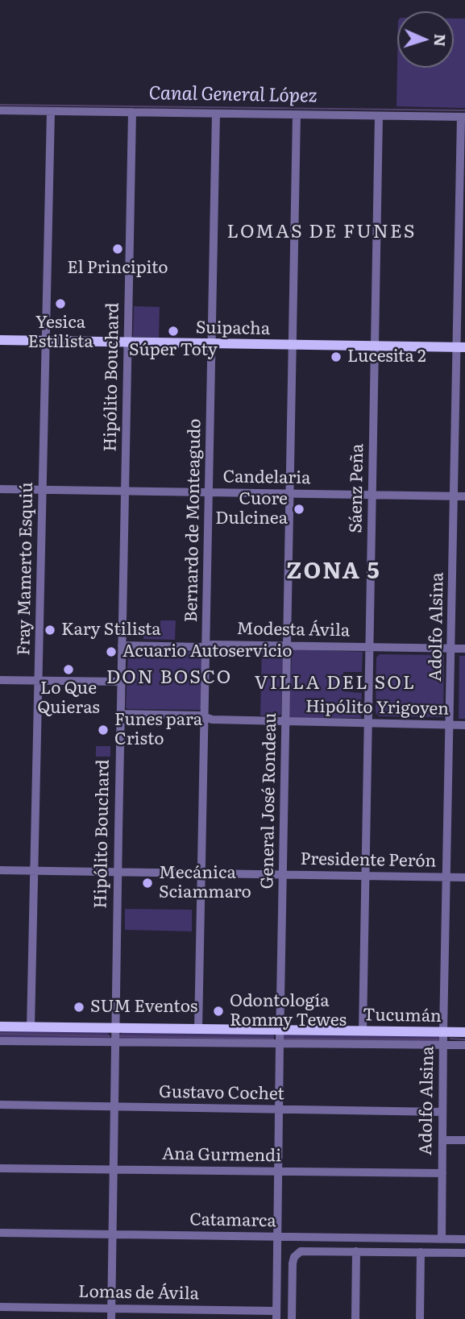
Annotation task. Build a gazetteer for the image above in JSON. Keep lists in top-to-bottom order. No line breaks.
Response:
{"streets":{"main road":["Suipacha","Tucumán"],"street":["Hipólito Bouchard","Candelaria","Sáenz Peña","Bernardo de Monteagudo","Fray Mamerto Esquiú","Adolfo Alsina","Modesta Ávila","Hipólito Yrigoyen","General José Rondeau","Presidente Perón","Gustavo Cochet","Ana Gurmendi","Catamarca","Lomas de Ávila"]},"crossings":[["Suipacha","Hipólito Bouchard"],["Suipacha","Sáenz Peña"],["Suipacha","Bernardo de Monteagudo"],["Suipacha","Fray Mamerto Esquiú"],["Suipacha","Adolfo Alsina"],["Suipacha","General José Rondeau"],["Hipólito Bouchard","Candelaria"],["Hipólito Bouchard","Modesta Ávila"],["Hipólito Bouchard","Hipólito Yrigoyen"],["Hipólito Bouchard","Presidente Perón"],["Hipólito Bouchard","Tucumán"],["Hipólito Bouchard","Gustavo Cochet"],["Hipólito Bouchard","Ana Gurmendi"],["Hipólito Bouchard","Catamarca"],["Hipólito Bouchard","Lomas de Ávila"],["Candelaria","Sáenz Peña"],["Candelaria","Bernardo de Monteagudo"],["Candelaria","Fray Mamerto Esquiú"],["Candelaria","Adolfo Alsina"],["Candelaria","General José Rondeau"],["Sáenz Peña","Modesta Ávila"],["Sáenz Peña","Hipólito Yrigoyen"],["Sáenz Peña","Presidente Perón"],["Sáenz Peña","Tucumán"],["Bernardo de Monteagudo","Modesta Ávila"],["Bernardo de Monteagudo","Hipólito Yrigoyen"],["Bernardo de Monteagudo","Presidente Perón"],["Bernardo de Monteagudo","Tucumán"],["Fray Mamerto Esquiú","Presidente Perón"],["Fray Mamerto Esquiú","Tucumán"],["Adolfo Alsina","Modesta Ávila"],["Adolfo Alsina","Hipólito Yrigoyen"],["Adolfo Alsina","Presidente Perón"],["Adolfo Alsina","Tucumán"],["Adolfo Alsina","Gustavo Cochet"],["Adolfo Alsina","Ana Gurmendi"],["Adolfo Alsina","Catamarca"],["Modesta Ávila","General José Rondeau"],["Hipólito Yrigoyen","General José Rondeau"],["General José Rondeau","Presidente Perón"],["General José Rondeau","Tucumán"],["General José Rondeau","Gustavo Cochet"],["General José Rondeau","Ana Gurmendi"],["General José Rondeau","Catamarca"],["General José Rondeau","Lomas de Ávila"]],"districts":["LOMAS DE FUNES","ZONA 5","DON BOSCO","VILLA DEL SOL"],"water":["Canal General López"],"places":["El Principito","Yesica Estilista","Súper Toty","Lucesita 2","Cuore Dulcinea","Kary Stilista","Acuario Autoservicio","Lo Que Quieras","Funes para Cristo","Mecánica Sciammaro","SUM Eventos","Odontología Rommy Tewes"],"north":"right"}
